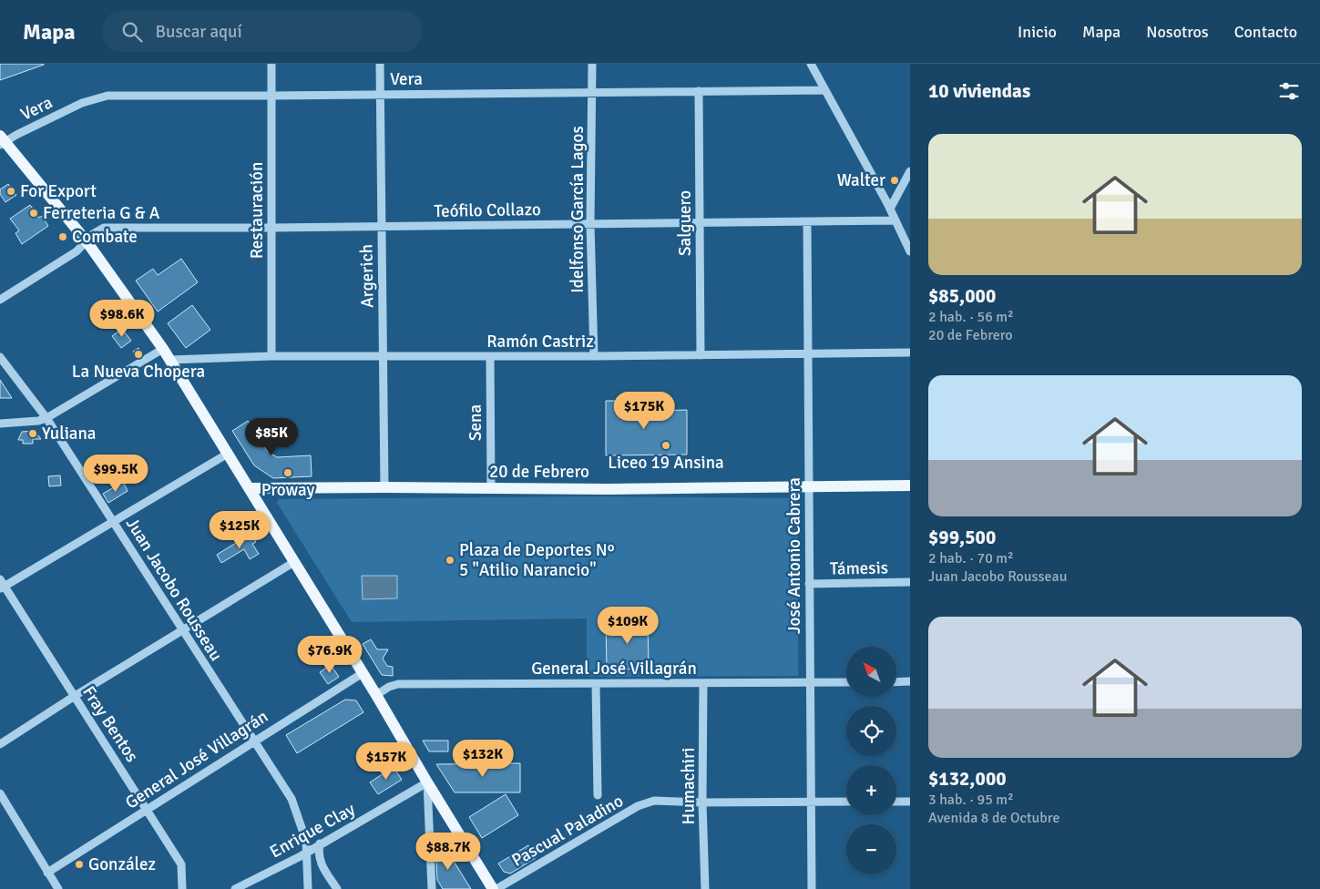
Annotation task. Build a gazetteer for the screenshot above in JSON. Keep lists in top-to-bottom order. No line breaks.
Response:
{"streets":{"main road":["20 de Febrero"],"street":["Vera","Idelfonso García Lagos","Restauración","Teófilo Collazo","Salguero","Argerich","Ramón Castriz","Sena","José Antonio Cabrera","Támesis","Juan Jacobo Rousseau","General José Villagrán","Fray Bentos","Humachiri","Enrique Clay","Pascual Paladino"]},"crossings":[["Vera","Idelfonso García Lagos"],["Vera","Restauración"],["Vera","Salguero"],["Vera","Argerich"],["Idelfonso García Lagos","Teófilo Collazo"],["Idelfonso García Lagos","Ramón Castriz"],["Restauración","Teófilo Collazo"],["Restauración","Ramón Castriz"],["Teófilo Collazo","Salguero"],["Teófilo Collazo","Argerich"],["Teófilo Collazo","José Antonio Cabrera"],["Salguero","Ramón Castriz"],["Argerich","Ramón Castriz"],["Argerich","20 de Febrero"],["Ramón Castriz","Sena"],["Ramón Castriz","José Antonio Cabrera"],["Sena","20 de Febrero"],["20 de Febrero","José Antonio Cabrera"],["José Antonio Cabrera","Támesis"],["José Antonio Cabrera","General José Villagrán"],["Juan Jacobo Rousseau","General José Villagrán"],["Juan Jacobo Rousseau","Enrique Clay"],["General José Villagrán","Fray Bentos"],["General José Villagrán","Humachiri"],["Humachiri","Pascual Paladino"]],"places":["Walter","For Export","Ferreteria G & A","Combate","La Nueva Chopera","Yuliana","Liceo 19 Ansina","Proway","Plaza de Deportes Nº 5 \"Atilio Narancio\"","González"],"north":"top left","page":{"header":"Mapa","search":"Buscar aquí","nav":["Inicio","Mapa","Nosotros","Contacto"],"heading":"10 viviendas","list":[{"name":"$85,000","note":"2 hab. · 56 m² · 20 de Febrero"},{"name":"$99,500","note":"2 hab. · 70 m² · Juan Jacobo Rousseau"},{"name":"$132,000","note":"3 hab. · 95 m² · Avenida 8 de Octubre"}],"price":["$98.6K","$175K","$85K","$99.5K","$125K","$109K","$76.9K","$132K","$157K","$88.7K"],"map_buttons":["+","−"]}}
